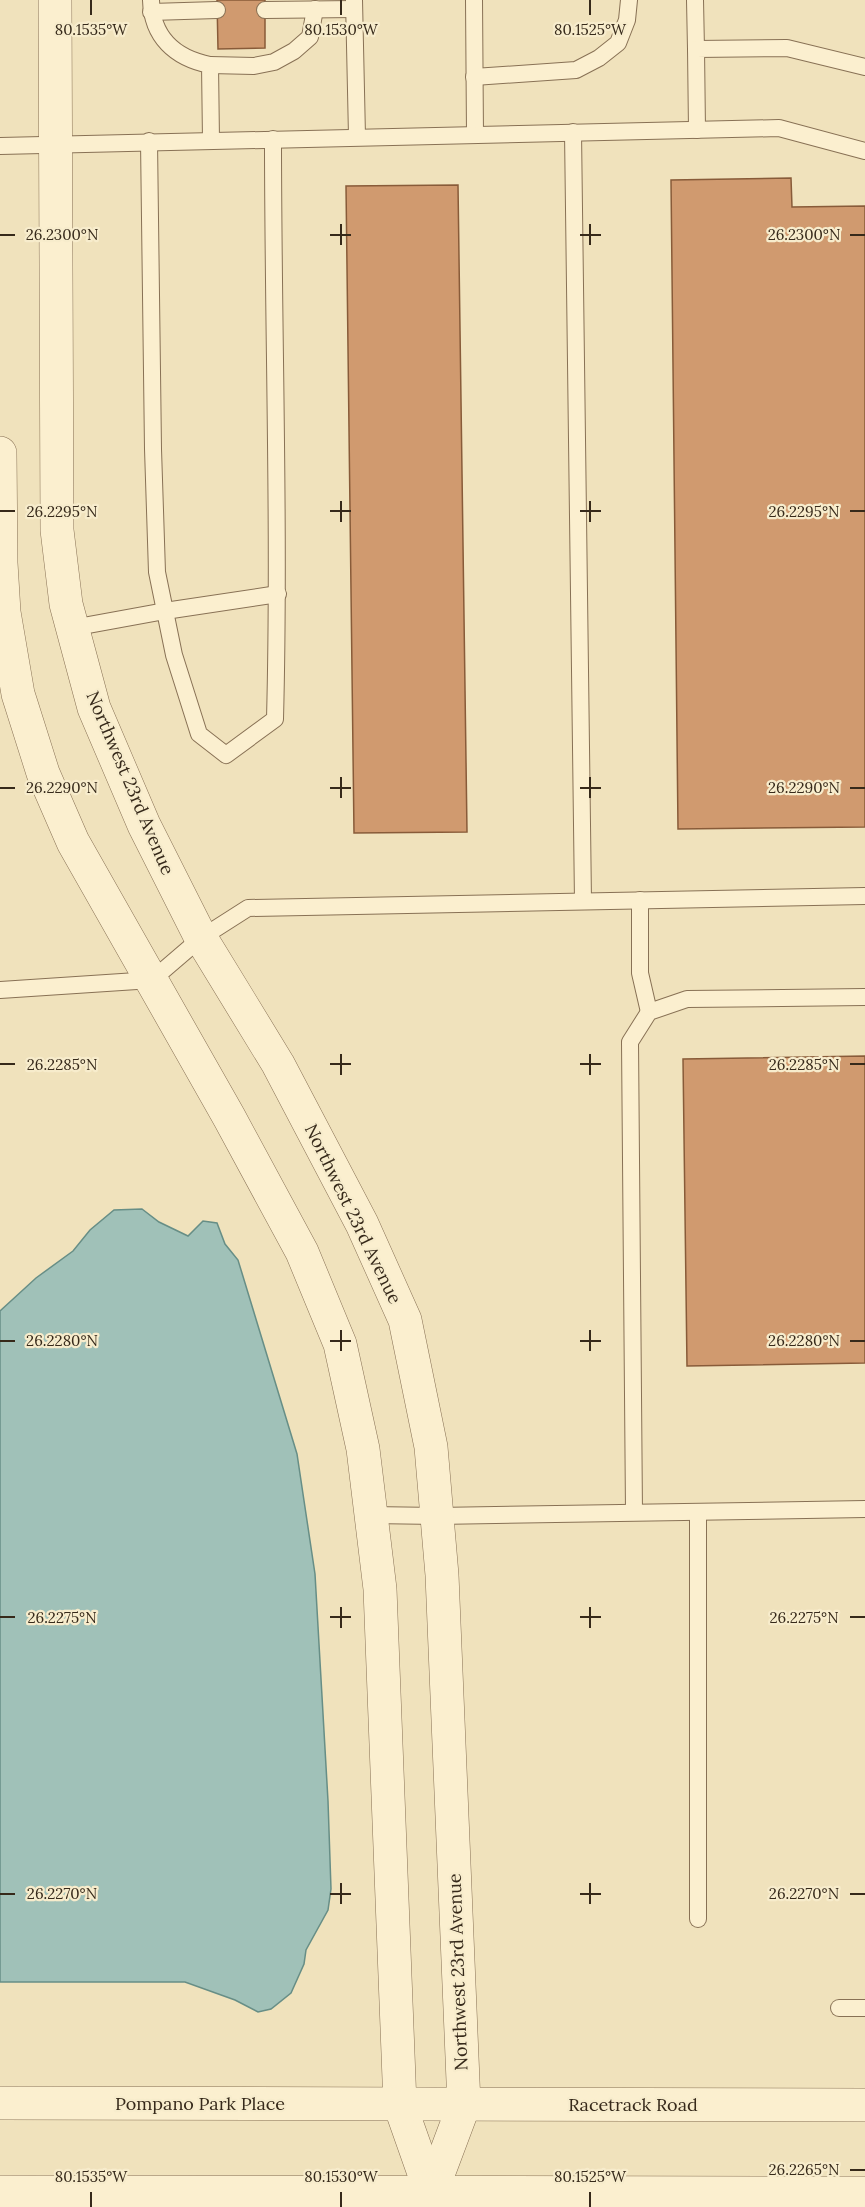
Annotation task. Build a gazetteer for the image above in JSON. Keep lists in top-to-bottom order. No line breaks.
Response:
{"streets":{"street":["Northwest 23rd Avenue","Pompano Park Place","Racetrack Road"]},"crossings":[["Northwest 23rd Avenue","Racetrack Road"],["Pompano Park Place","Racetrack Road"]],"coordinates":["80.1535°W","80.1530°W","80.1525°W","26.2300°N","26.2295°N","26.2290°N","26.2285°N","26.2280°N","26.2275°N","26.2270°N","26.2265°N"]}
